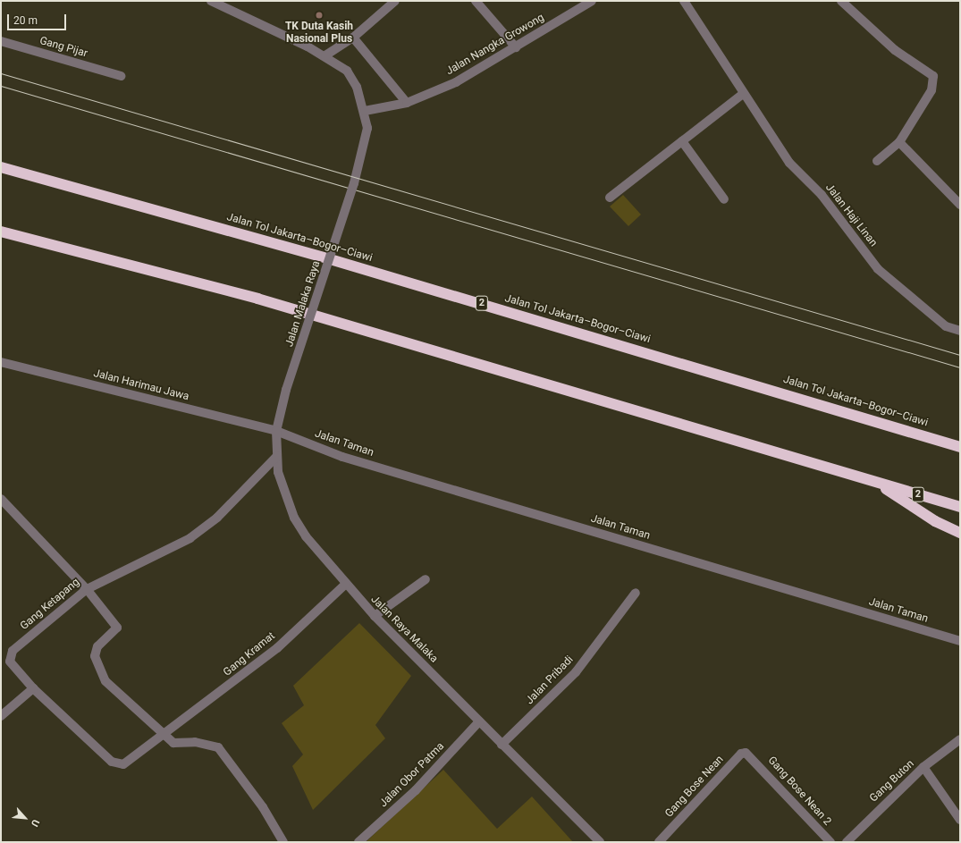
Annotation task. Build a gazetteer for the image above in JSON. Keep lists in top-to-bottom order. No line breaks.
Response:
{"streets":{"highway":["Jalan Tol Jakarta–Bogor–Ciawi","2"],"street":["Jalan Nangka Growong","Gang Pijar","Jalan Haji Linan","Jalan Malaka Raya","Jalan Harimau Jawa","Jalan Taman","Gang Ketapang","Jalan Raya Malaka","Gang Kramat","Jalan Pribadi","Jalan Obor Patma","Gang Buton","Gang Bose Nean","Gang Bose Nean 2"]},"crossings":[["Jalan Nangka Growong","Jalan Malaka Raya"],["Jalan Malaka Raya","Jalan Raya Malaka"],["Jalan Harimau Jawa","Jalan Taman"],["Jalan Harimau Jawa","Jalan Raya Malaka"],["Jalan Taman","Jalan Raya Malaka"],["Gang Ketapang","Jalan Raya Malaka"],["Gang Ketapang","Gang Kramat"],["Jalan Raya Malaka","Gang Kramat"],["Jalan Raya Malaka","Jalan Pribadi"],["Jalan Raya Malaka","Jalan Obor Patma"],["Gang Bose Nean","Gang Bose Nean 2"]],"places":["TK Duta Kasih Nasional Plus"],"scale_bar":"20 m","north":"bottom right"}
